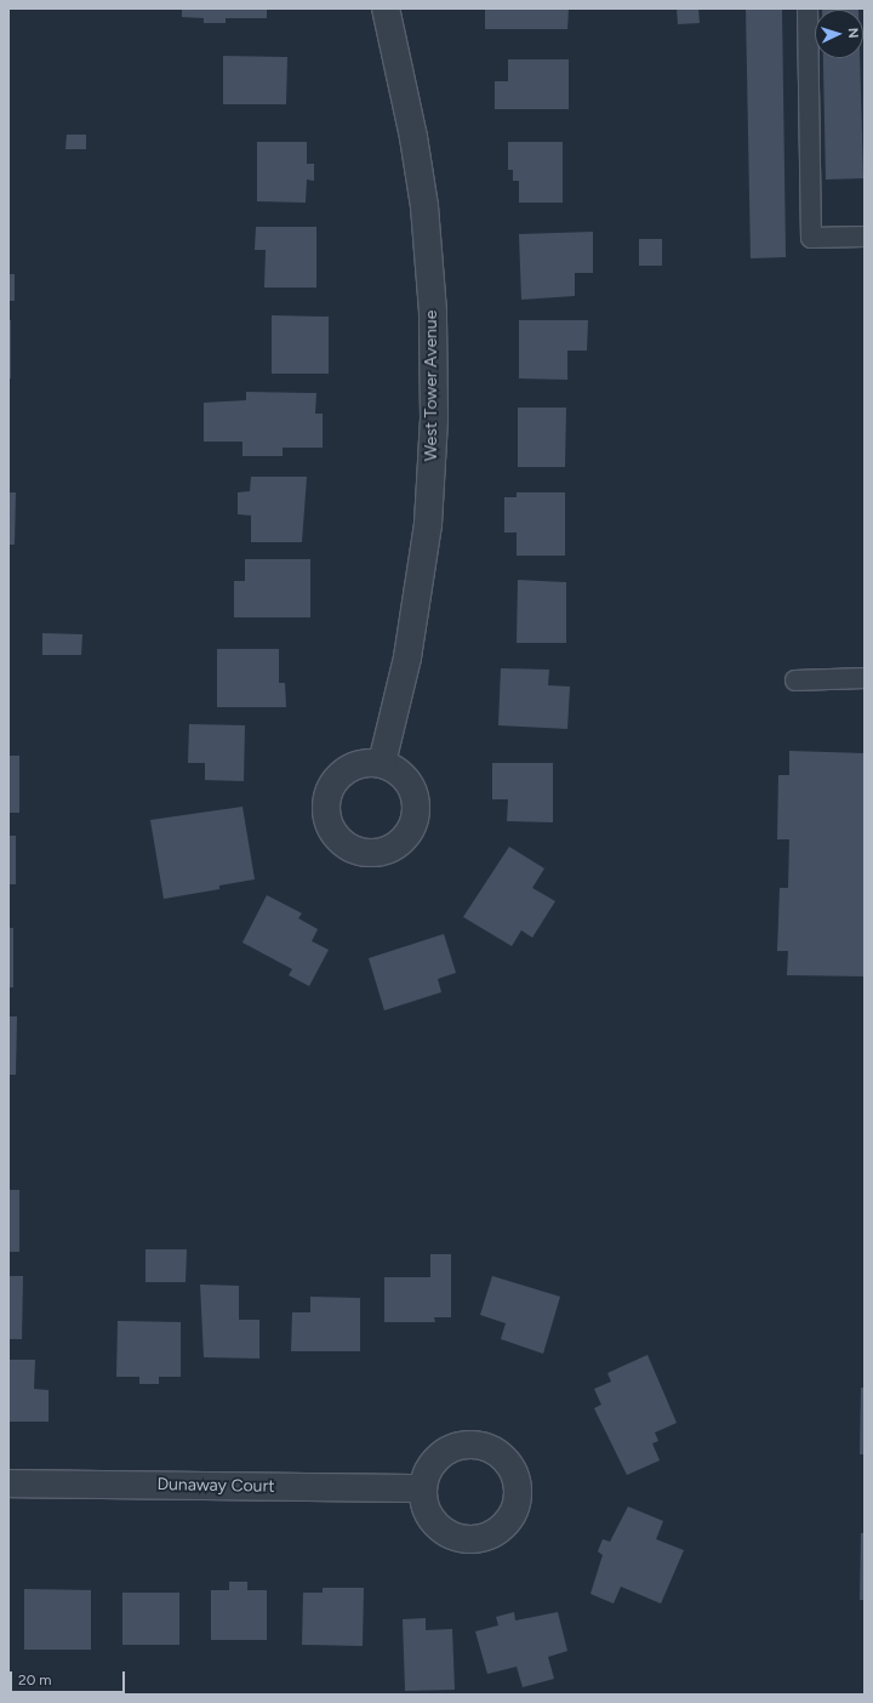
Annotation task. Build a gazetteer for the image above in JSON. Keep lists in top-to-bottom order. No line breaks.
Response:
{"streets":{"street":["West Tower Avenue","Dunaway Court"]},"scale_bar":"20 m","north":"right"}
